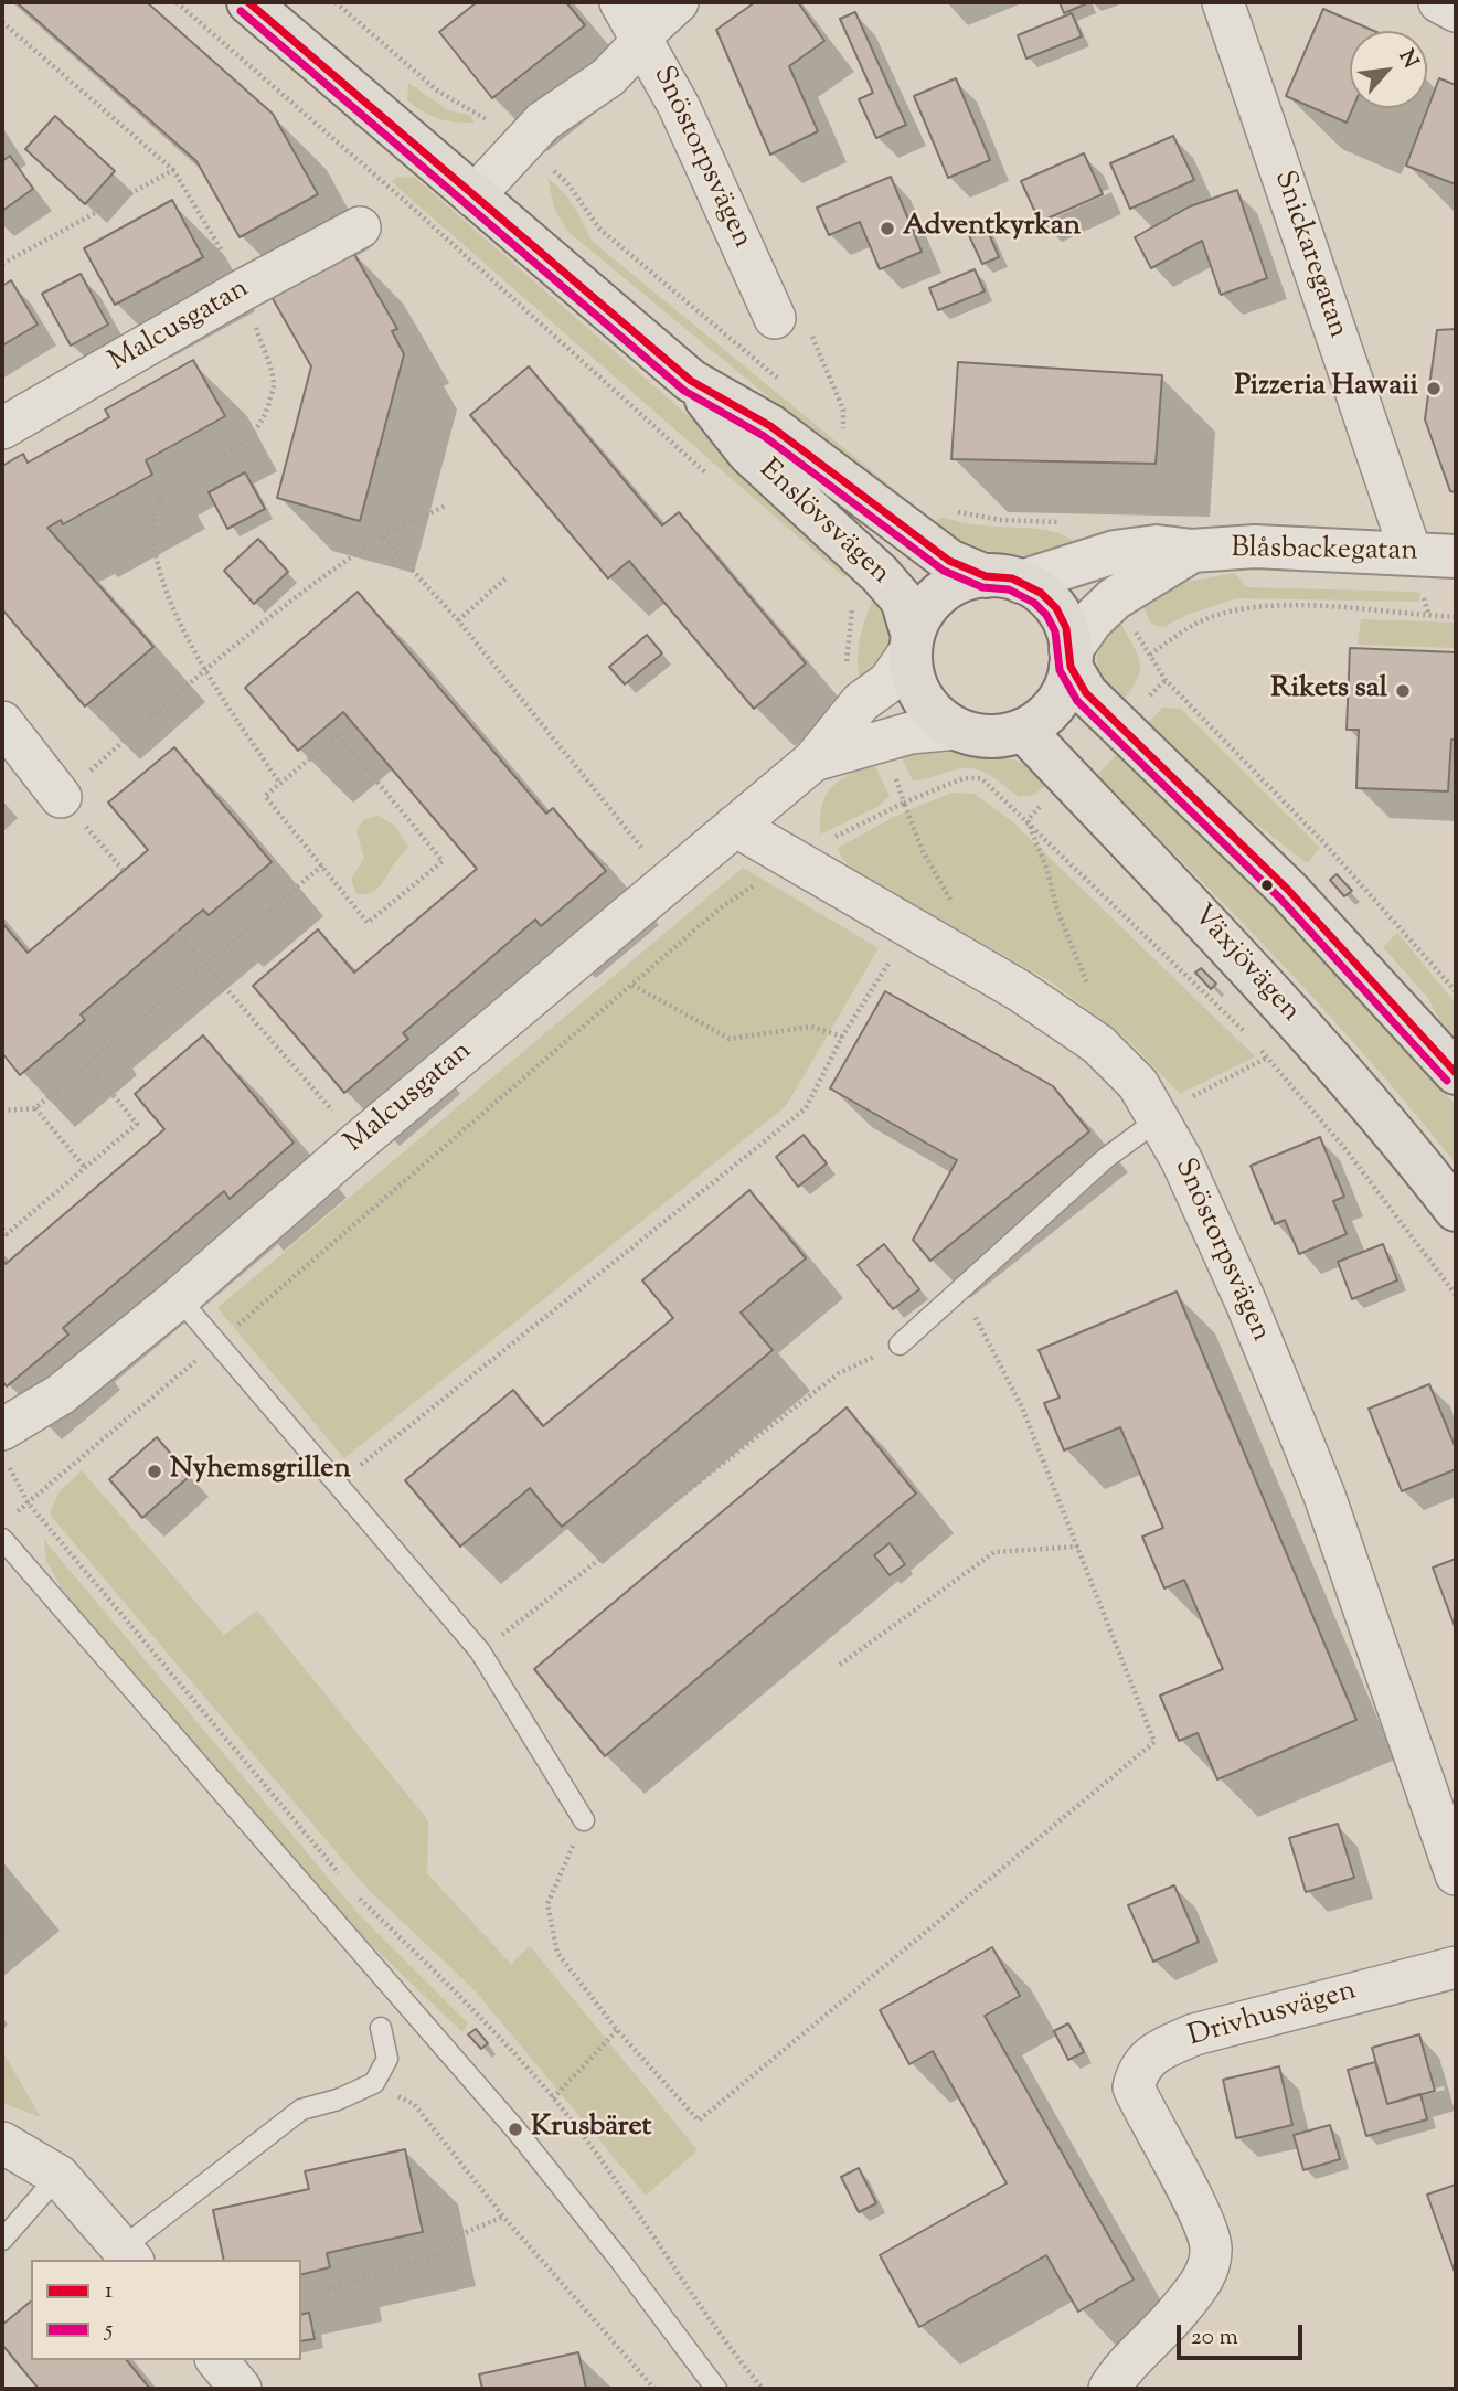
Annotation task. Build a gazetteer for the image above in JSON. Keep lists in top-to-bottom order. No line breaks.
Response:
{"streets":{"highway":["Enslövsvägen","Växjövägen"],"street":["Snöstorpsvägen","Snickaregatan","Malcusgatan","Blåsbackegatan","Drivhusvägen"]},"crossings":[["Snöstorpsvägen","Malcusgatan"],["Snickaregatan","Blåsbackegatan"],["Malcusgatan","Enslövsvägen"],["Malcusgatan","Blåsbackegatan"],["Malcusgatan","Växjövägen"],["Enslövsvägen","Blåsbackegatan"],["Enslövsvägen","Växjövägen"],["Blåsbackegatan","Växjövägen"]],"places":["Adventkyrkan","Pizzeria Hawaii","Rikets sal","Nyhemsgrillen","Krusbäret"],"lines":["transit line 1","transit line 5"],"legend":["1","5"],"scale_bar":"20 m","north":"top right"}
